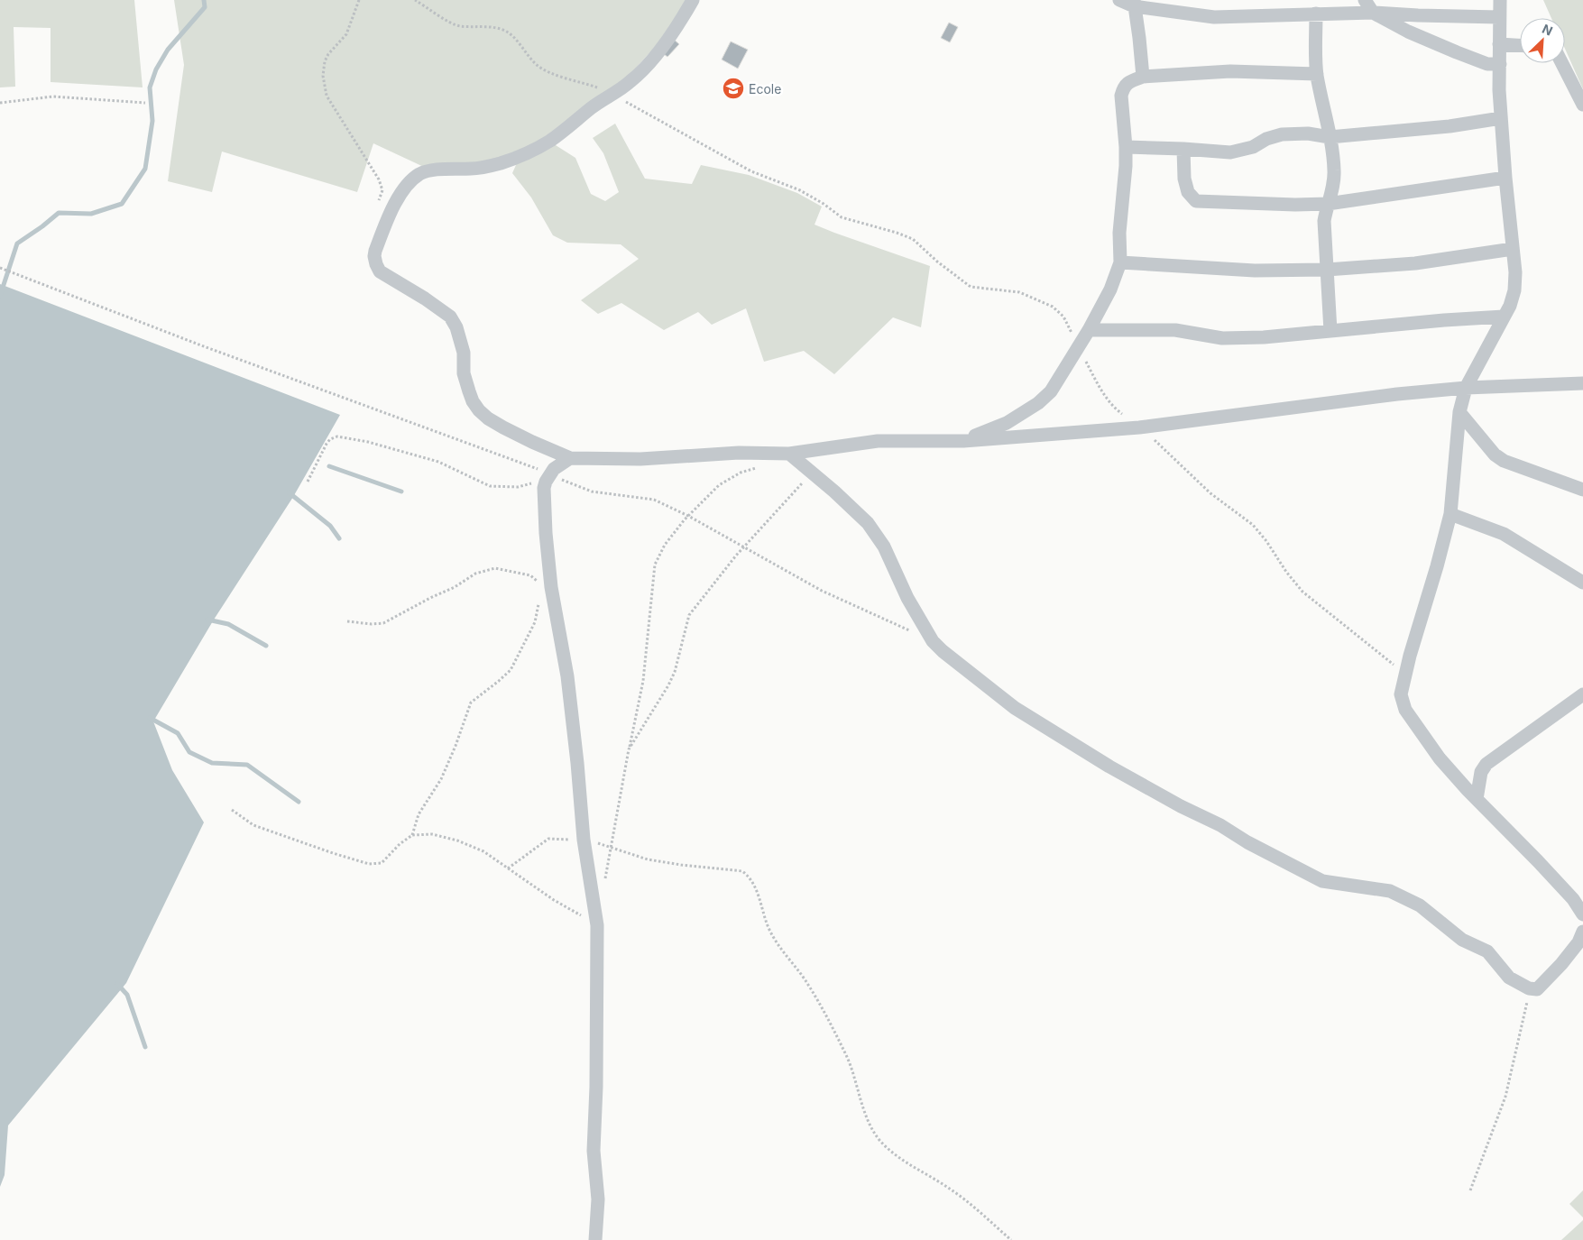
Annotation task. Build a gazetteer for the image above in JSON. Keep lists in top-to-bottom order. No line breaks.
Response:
{"places":{"school or university":["Ecole"]},"north":"top right"}
